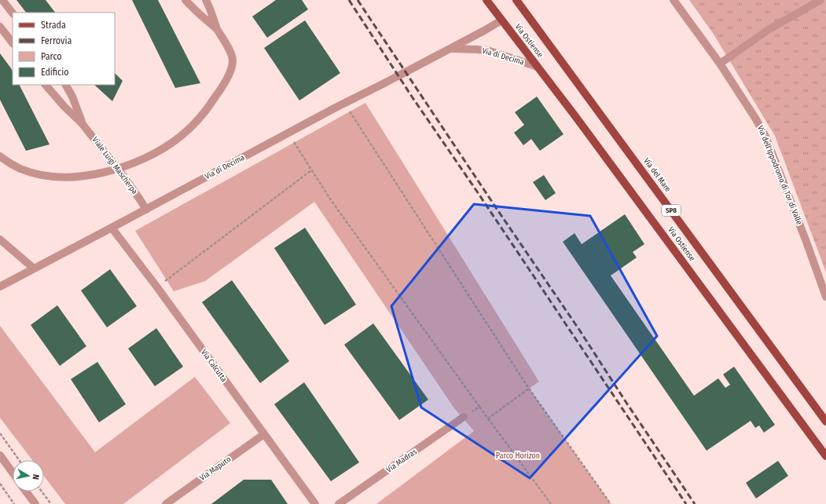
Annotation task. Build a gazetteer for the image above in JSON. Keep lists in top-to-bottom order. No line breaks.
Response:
{"streets":{"main road":["Via Ostiense","Via del Mare","SP8"],"street":["Via di Decima","Viale Luigi Mascherpa","Via dell'Ippodromo di Tor di Valle","Via Calcutta","Via Madras","Via Maputo"]},"crossings":[["Via Ostiense","Via di Decima"],["Via di Decima","Viale Luigi Mascherpa"],["Via di Decima","Via Calcutta"],["Via Calcutta","Via Maputo"]],"parks":["Parco Horizon"],"legend":["Strada","Ferrovia","Parco","Edificio"],"north":"right"}
